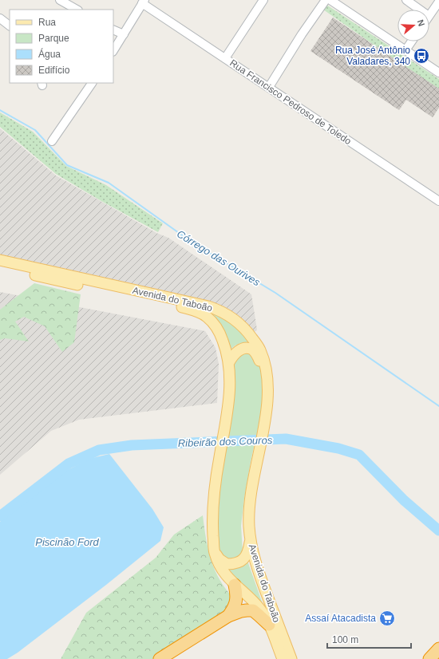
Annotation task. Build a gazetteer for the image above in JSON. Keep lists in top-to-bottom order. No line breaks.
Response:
{"streets":{"main road":["Avenida do Taboão"],"street":["Rua Francisco Pedroso de Toledo"]},"water":["Córrego das Ourives","Ribeirão dos Couros","Piscinão Ford"],"places":{"bus stop":["Rua José Antônio Valadares, 340"],"supermarket":["Assaí Atacadista"]},"legend":["Rua","Parque","Água","Edifício"],"scale_bar":"100 m","north":"right"}
